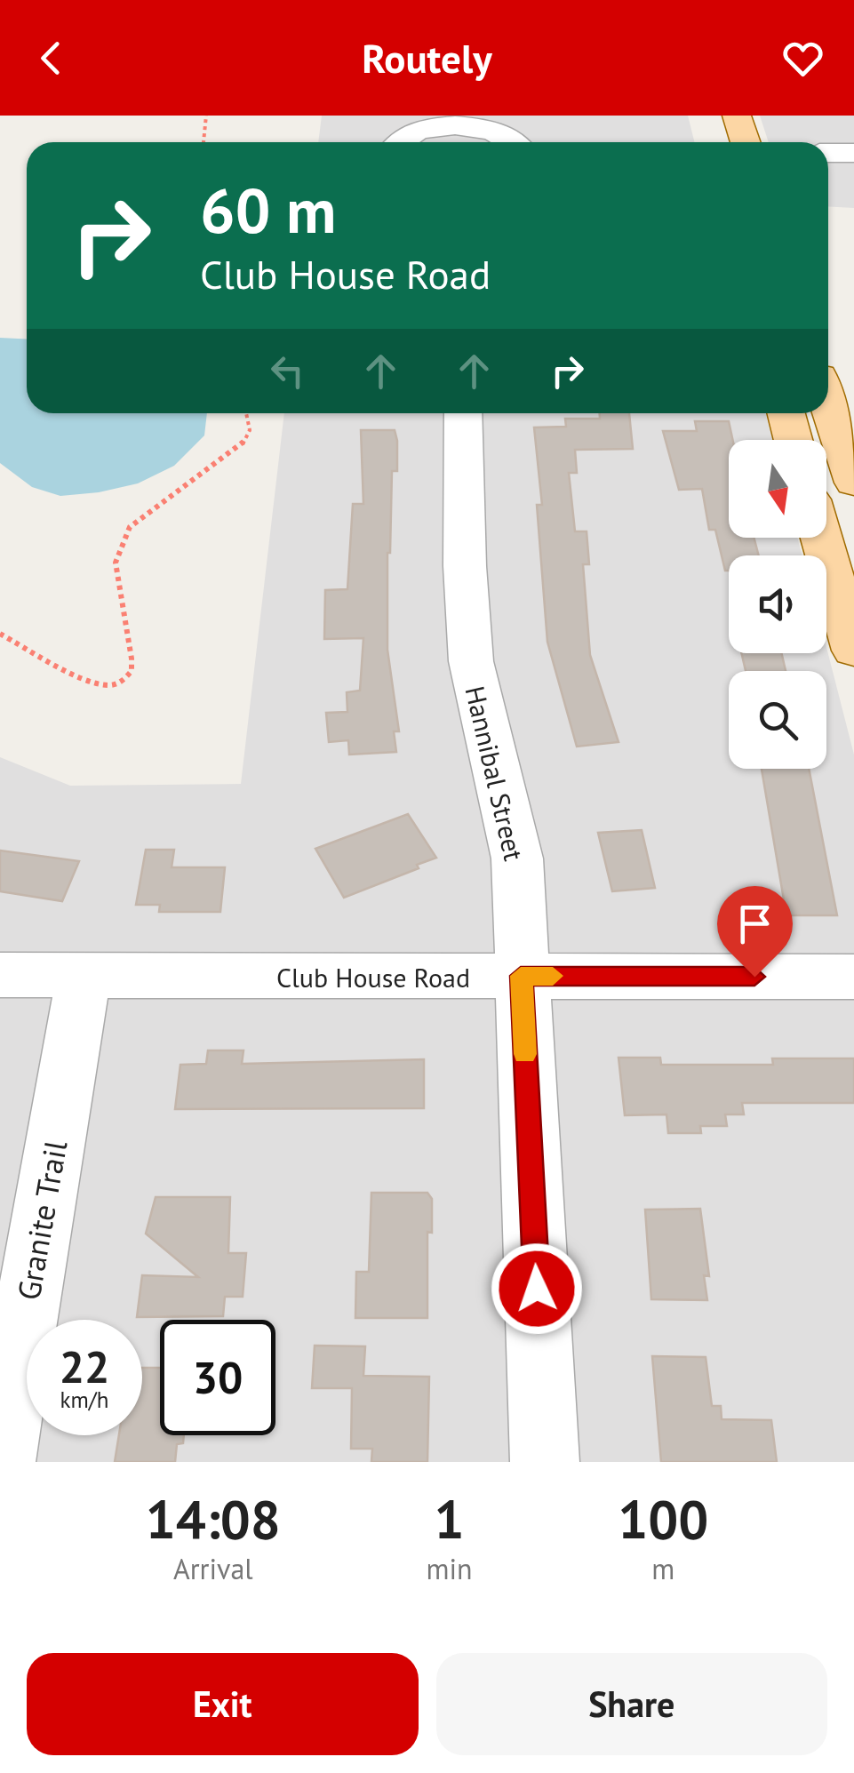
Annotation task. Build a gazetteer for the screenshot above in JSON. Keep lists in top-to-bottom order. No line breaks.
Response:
{"streets":{"street":["Hannibal Street","Club House Road","Granite Trail"]},"crossings":[["Hannibal Street","Club House Road"],["Club House Road","Granite Trail"]],"north":"bottom","page":{"header":"Routely","turn":["60 m","Club House Road"],"speed":"22 km/h","limit":"30","eta":["14:08","Arrival","1","min","100","m"],"buttons":["Exit","Share"]}}
